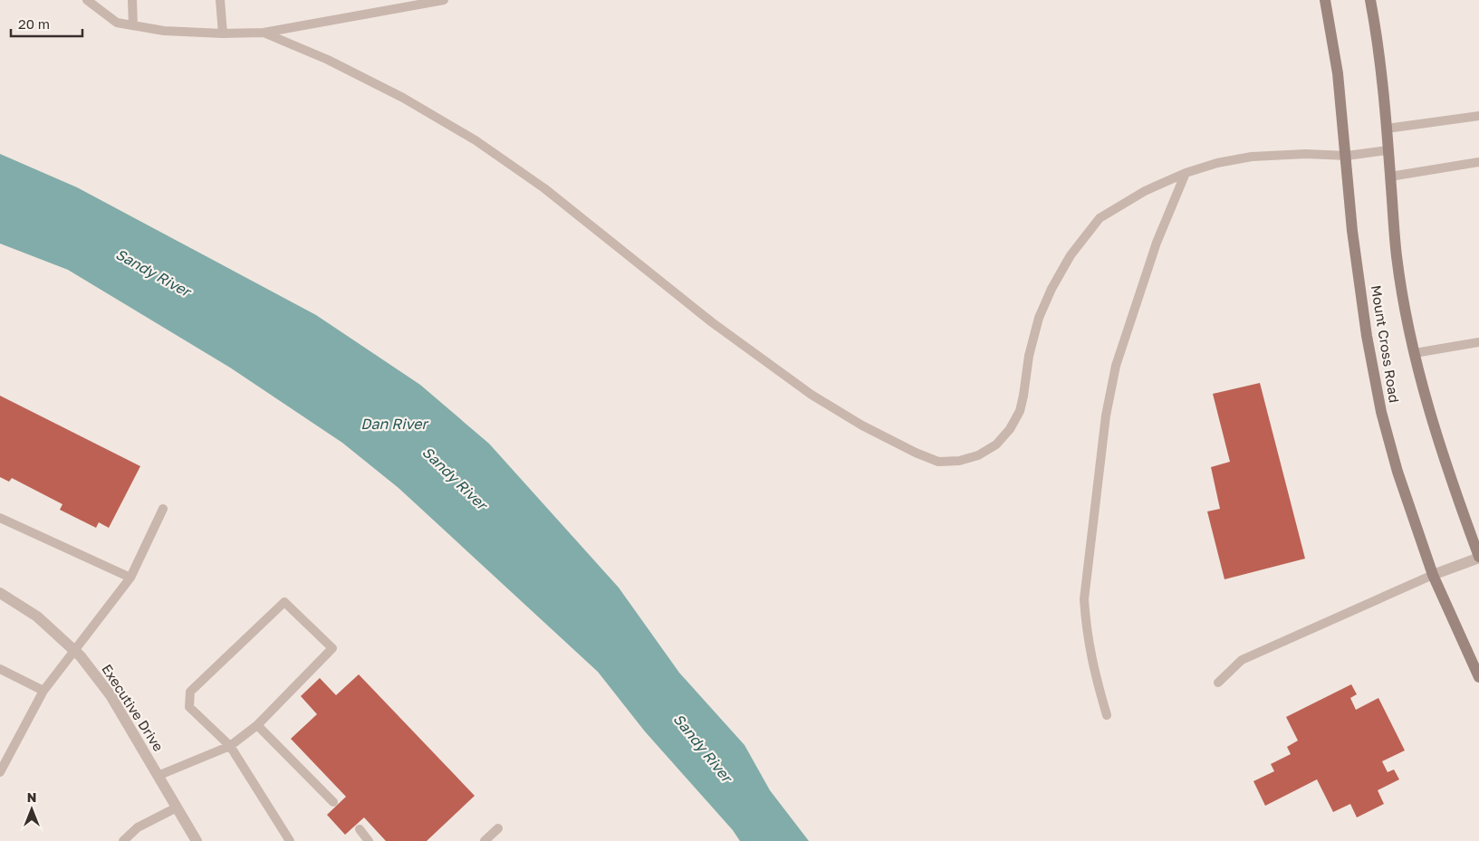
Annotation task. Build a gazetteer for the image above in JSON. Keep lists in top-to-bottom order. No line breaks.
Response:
{"streets":{"main road":["Mount Cross Road"],"street":["Executive Drive"]},"water":["Sandy River","Dan River"],"scale_bar":"20 m","north":"top"}
